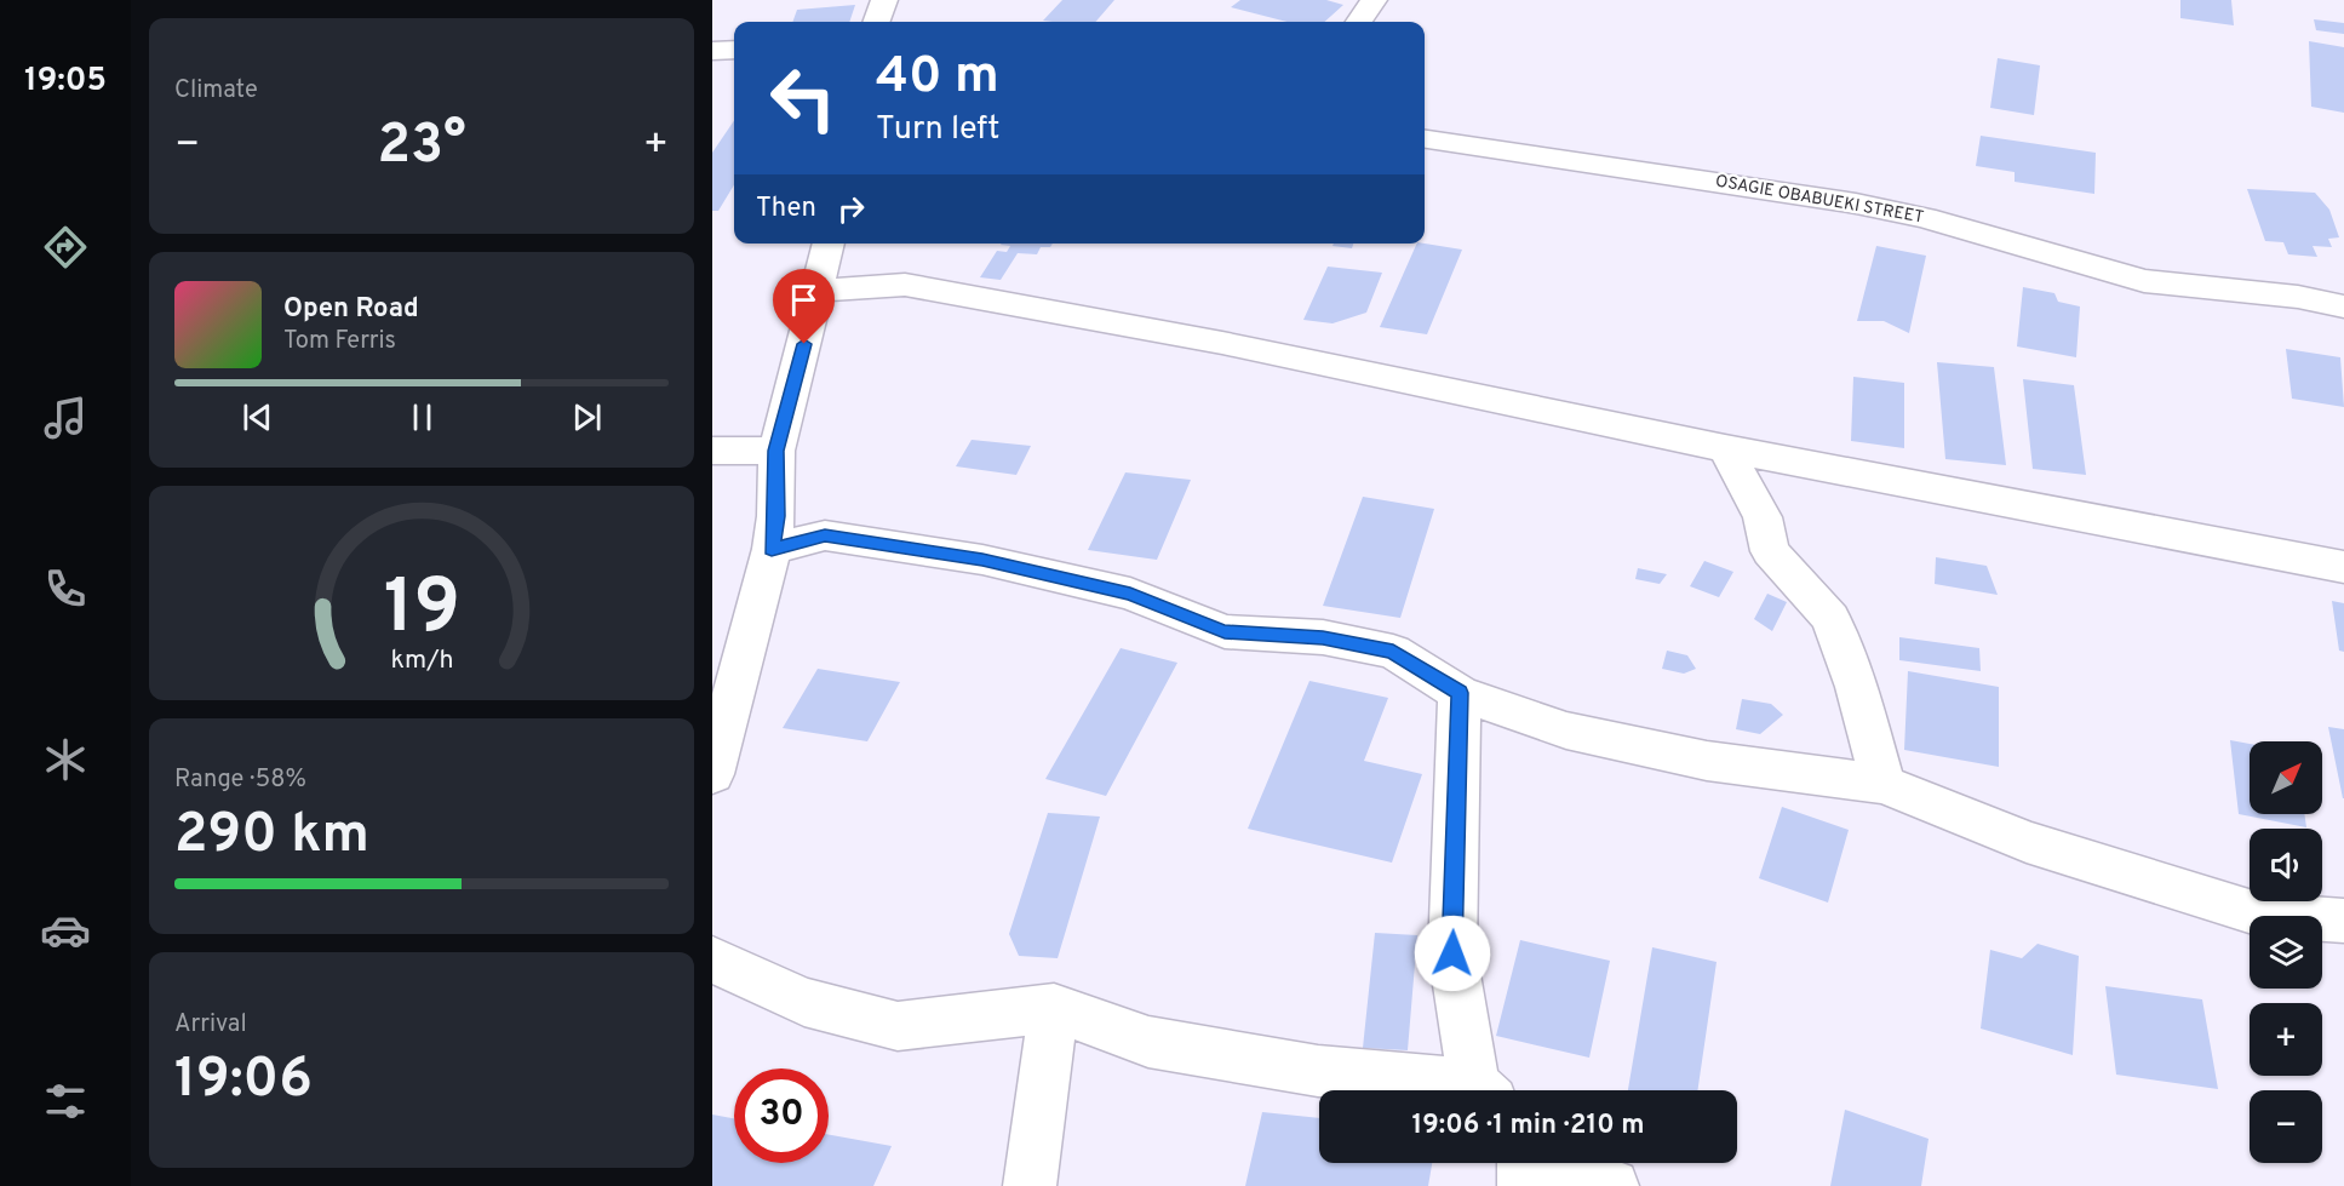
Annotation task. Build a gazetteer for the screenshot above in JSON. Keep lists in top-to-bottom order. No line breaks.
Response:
{"streets":{"street":["OSAGIE OBABUEKI STREET"]},"north":"top right","page":{"tabs":"19:05","tile":["Climate",["Range · 58%","290 km"],["Arrival","19:06"]],"turn":["40 m","Turn left"],"heat":["−","23°","+"],"then":"Then","song":["Open Road","Tom Ferris"],"map_buttons":["+","−"],"limit":"30","trip":"19:06 · 1 min · 210 m","gauge":["19","km/h"]}}
